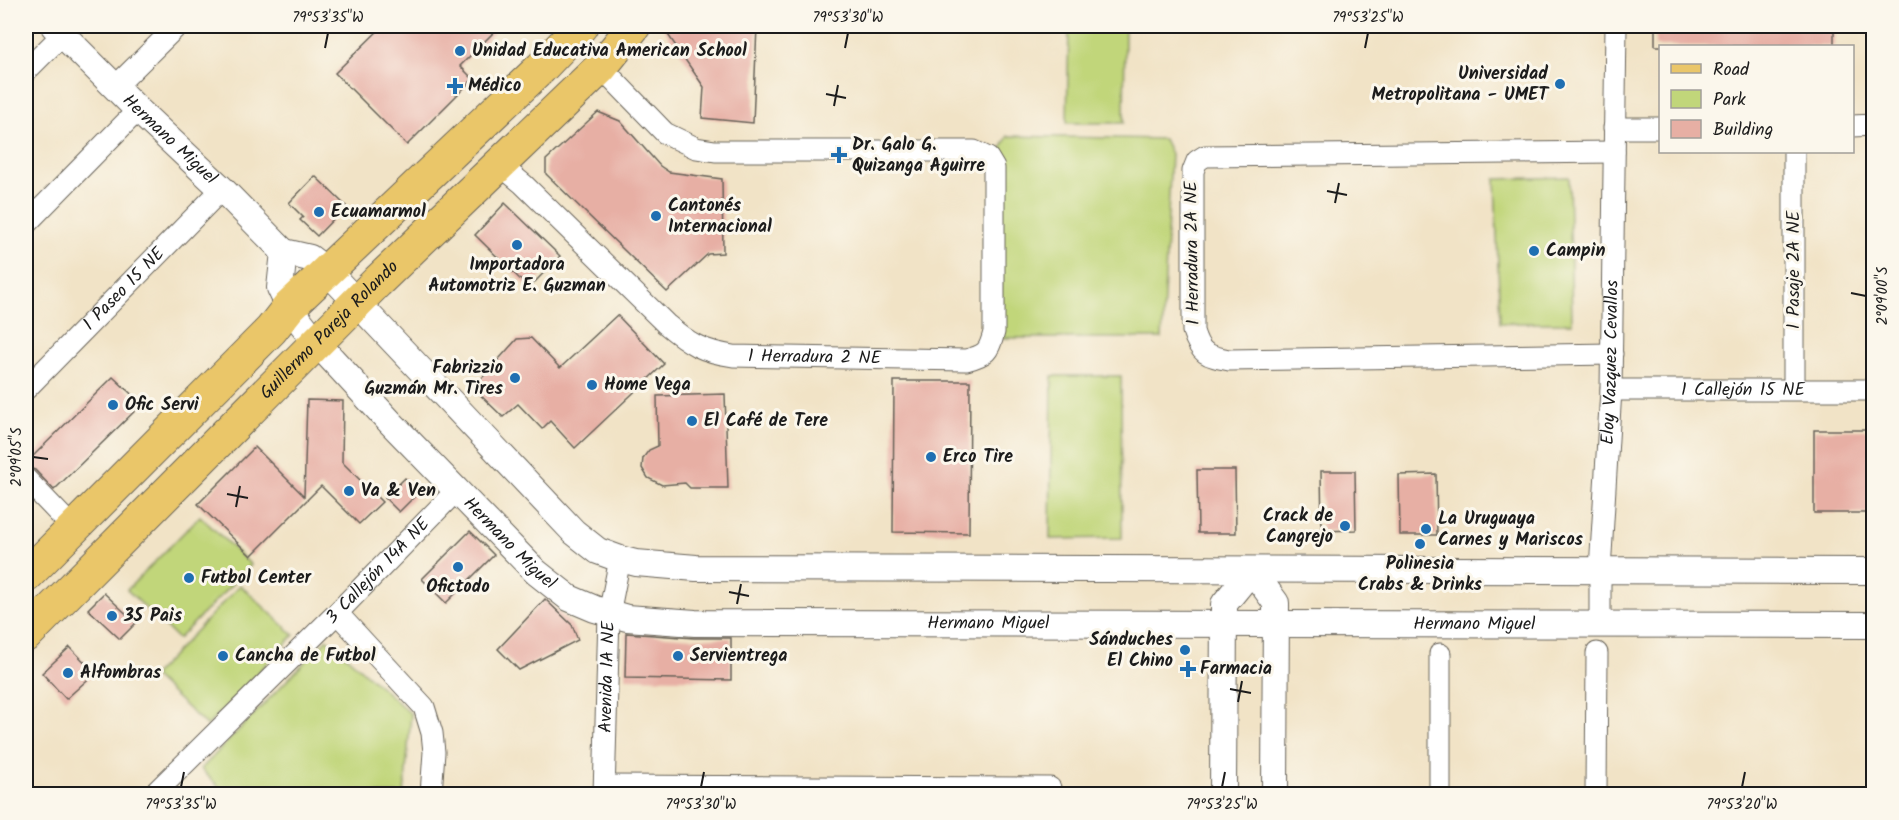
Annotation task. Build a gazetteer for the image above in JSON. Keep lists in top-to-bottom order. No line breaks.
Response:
{"streets":{"main road":["Guillermo Pareja Rolando"],"street":["Hermano Miguel","1 Herradura 2A NE","1 Pasaje 2A NE","1 Paseo 15 NE","1 Herradura 2 NE","Eloy Vazquez Cevallos","1 Callejón 15 NE","3 Callejón 14A NE","Avenida 1A NE"]},"crossings":[["Hermano Miguel","1 Paseo 15 NE"],["Hermano Miguel","Guillermo Pareja Rolando"],["Hermano Miguel","Eloy Vazquez Cevallos"],["Hermano Miguel","Avenida 1A NE"],["1 Herradura 2A NE","Eloy Vazquez Cevallos"],["1 Pasaje 2A NE","1 Callejón 15 NE"],["Guillermo Pareja Rolando","1 Herradura 2 NE"],["Eloy Vazquez Cevallos","1 Callejón 15 NE"]],"places":{"other":["Unidad Educativa American School","Universidad Metropolitana - UMET","Ecuamarmol","Cantonés Internacional","Importadora Automotriz E. Guzman","Campin","Fabrizzio Guzmán Mr. Tires","Home Vega","Ofic Servi","El Café de Tere","Erco Tire","Va & Ven","Crack de Cangrejo","La Uruguaya Carnes y Mariscos","Polinesia Crabs & Drinks","Ofictodo","Futbol Center","35 Pais","Sánduches El Chino","Cancha de Futbol","Servientrega","Alfombras"],"health":["Médico","Dr. Galo G. Quizanga Aguirre","Farmacia"]},"legend":["Road","Park","Building"],"coordinates":["79°53'35\"W","79°53'30\"W","79°53'25\"W","2°09'00\"S","2°09'05\"S","79°53'20\"W"]}
